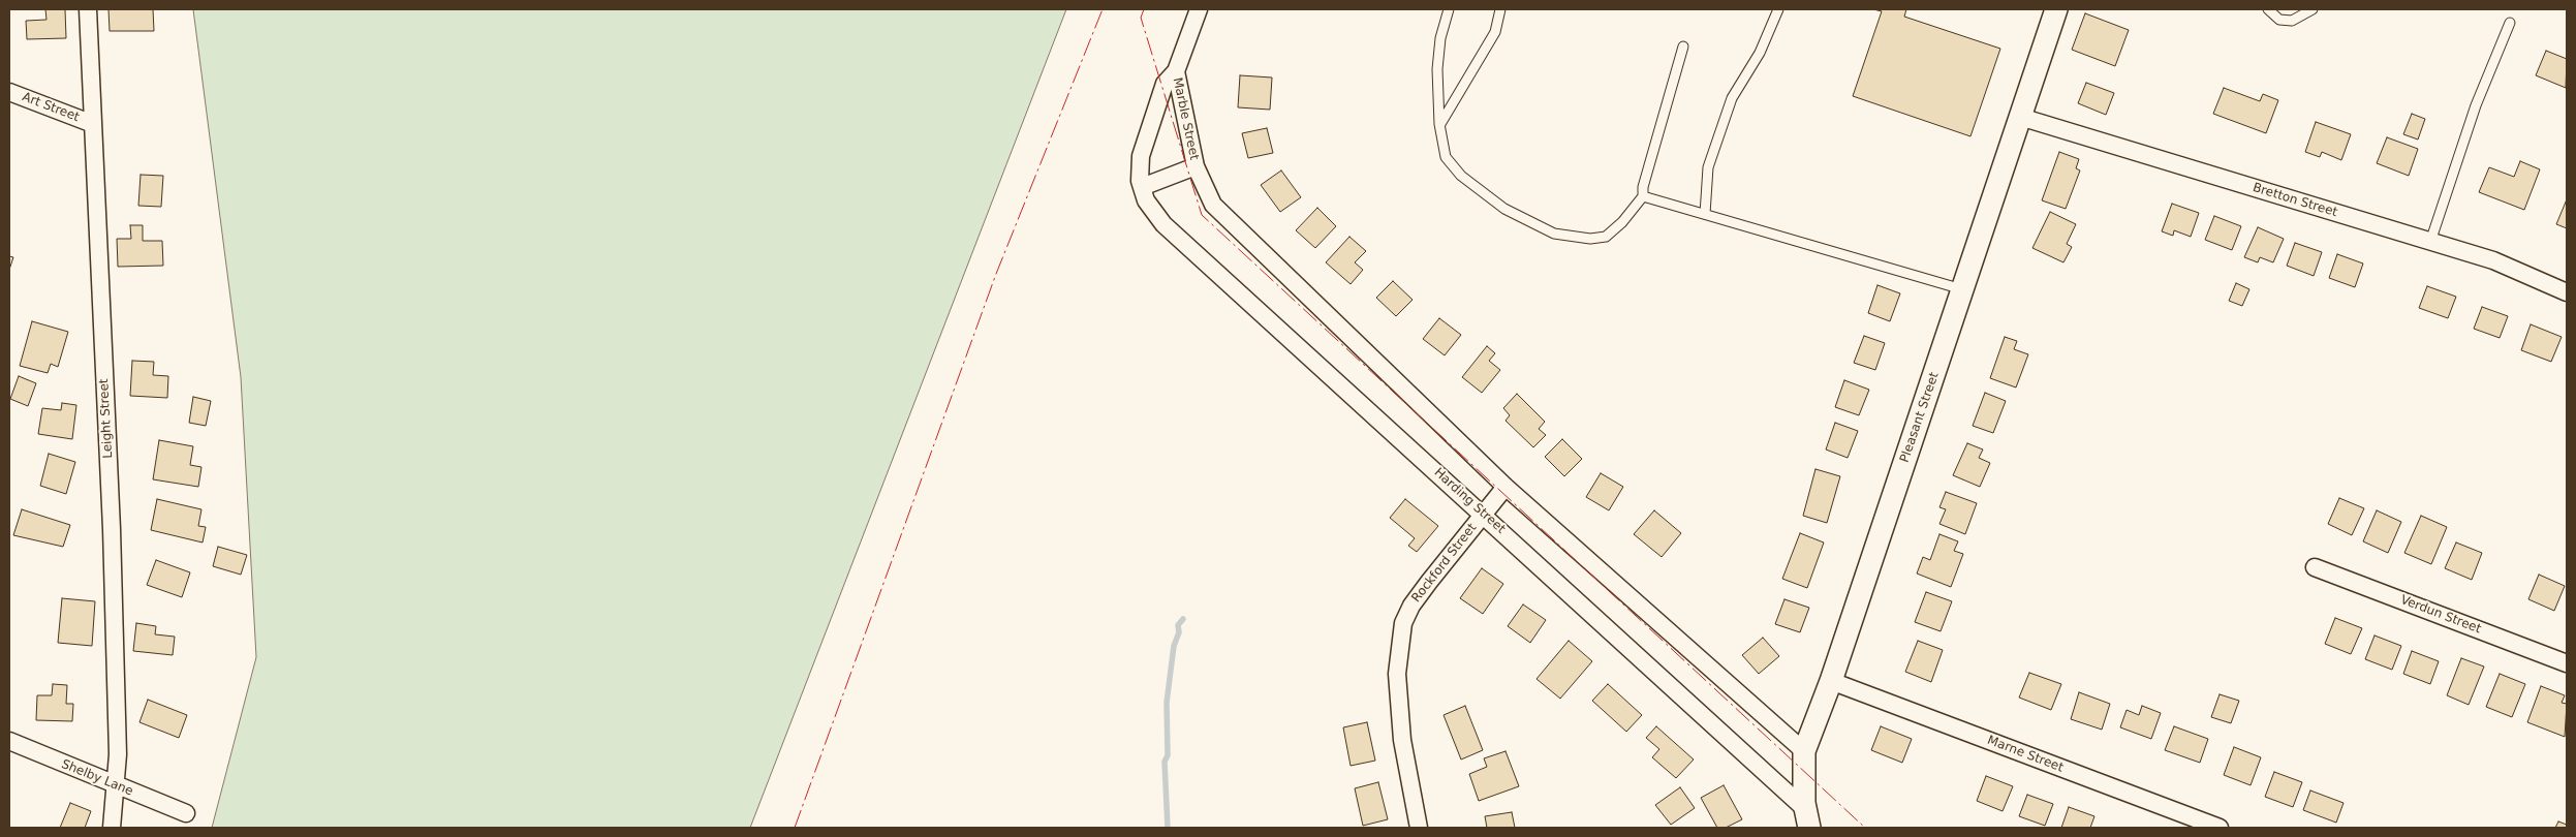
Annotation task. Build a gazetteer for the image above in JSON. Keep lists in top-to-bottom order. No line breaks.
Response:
{"streets":{"street":["Art Street","Marble Street","Bretton Street","Pleasant Street","Leight Street","Harding Street","Rockford Street","Verdun Street","Marne Street","Shelby Lane"]},"crossings":[["Art Street","Leight Street"],["Marble Street","Harding Street"],["Bretton Street","Pleasant Street"],["Pleasant Street","Harding Street"],["Pleasant Street","Marne Street"],["Leight Street","Shelby Lane"],["Harding Street","Rockford Street"]]}
